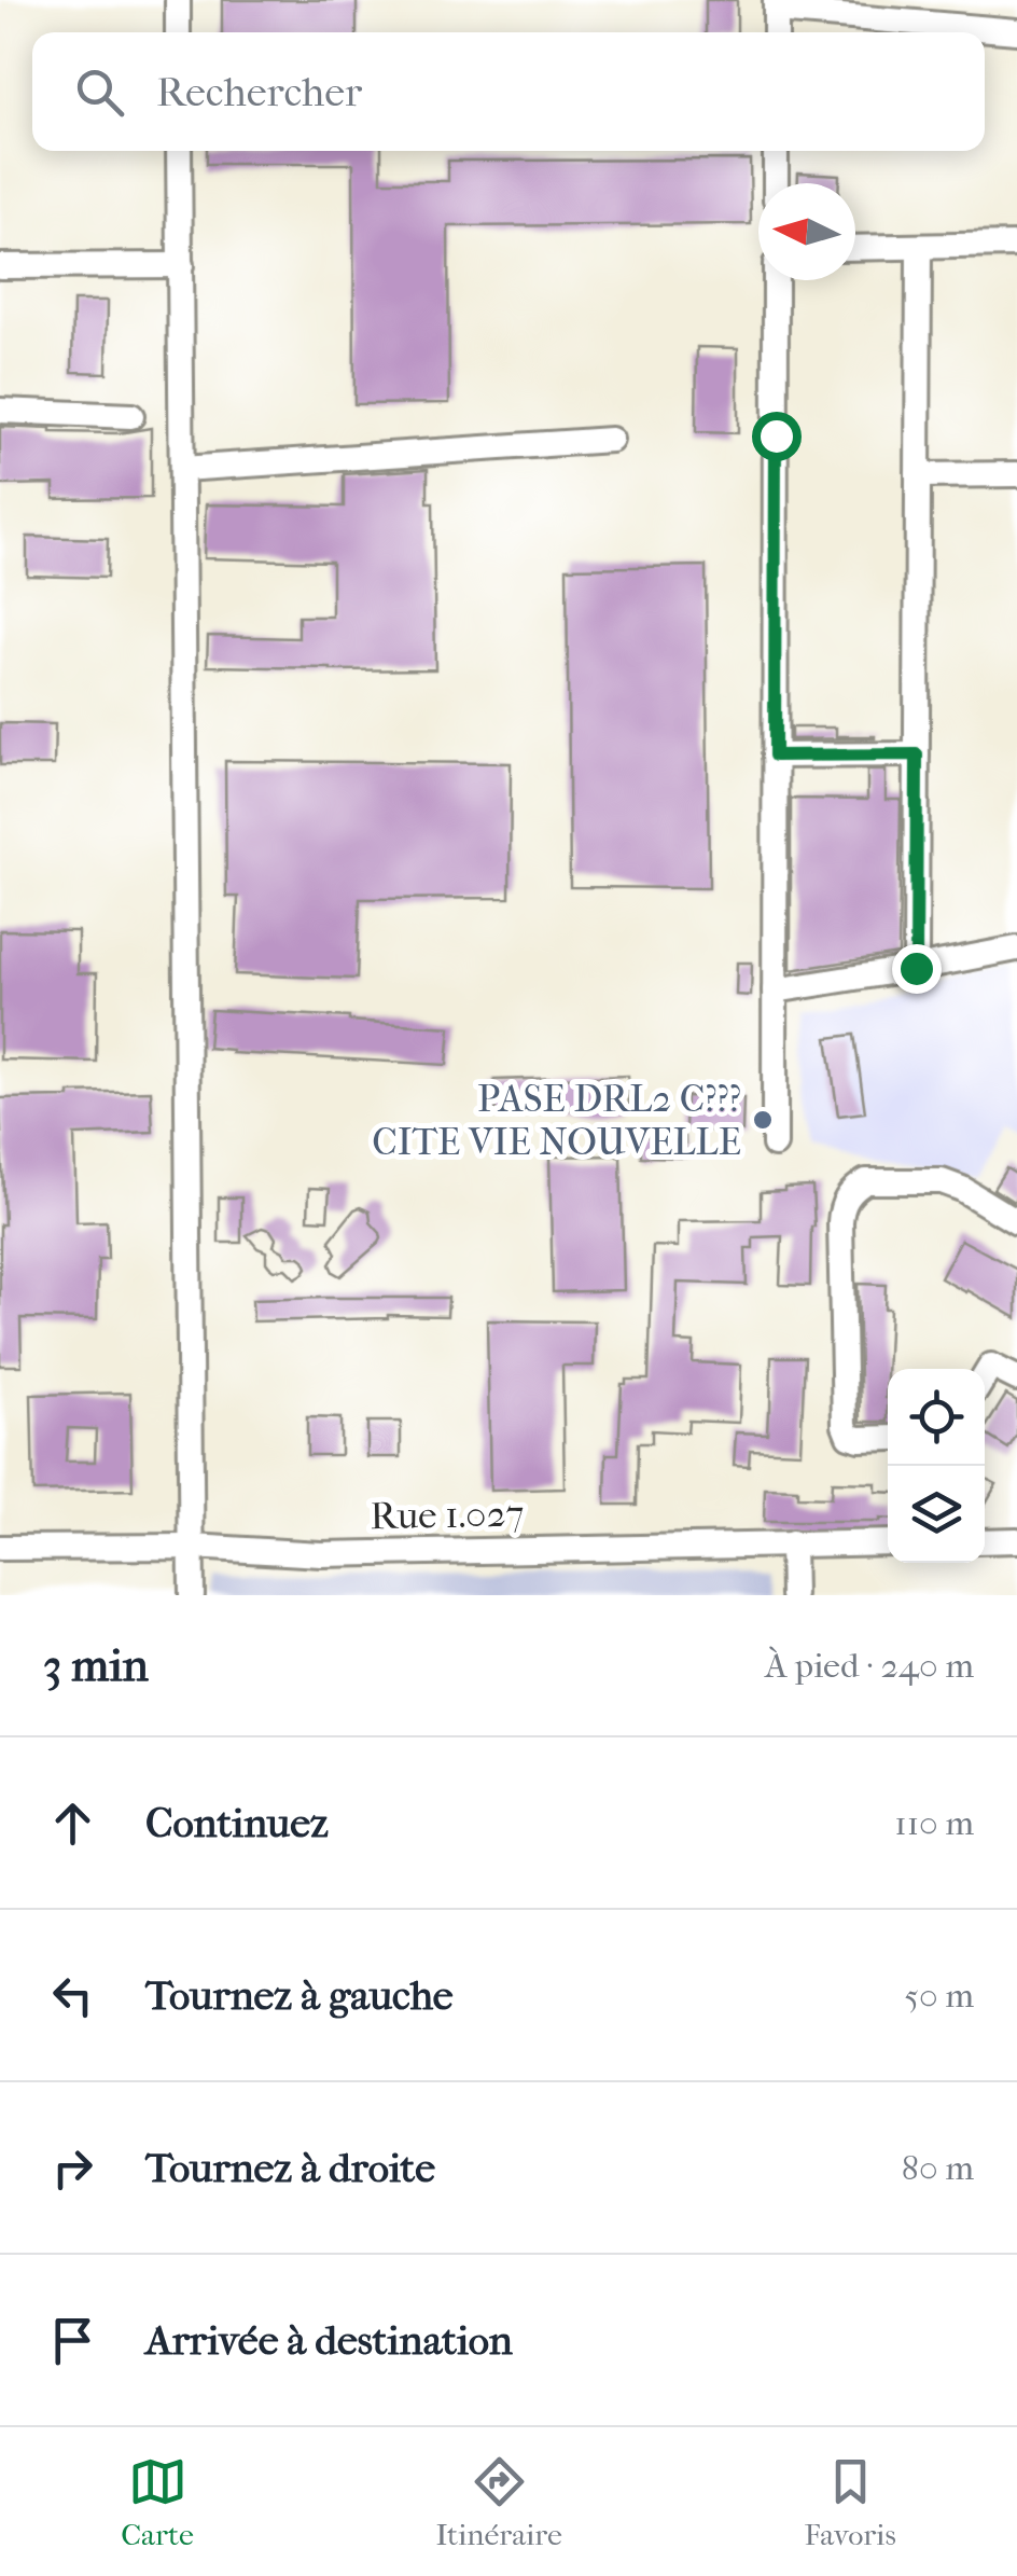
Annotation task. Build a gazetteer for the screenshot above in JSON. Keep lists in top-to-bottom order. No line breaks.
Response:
{"streets":{"street":["Rue 1.027"]},"places":["PASE DRL2 C??? CITE VIE NOUVELLE"],"north":"left","page":{"search":"Rechercher","heading":["3 min","À pied · 240 m"],"list":[["Continuez","110 m"],["Tournez à gauche","50 m"],["Tournez à droite","80 m"],"Arrivée à destination"],"nav":["Carte","Itinéraire","Favoris"]}}
